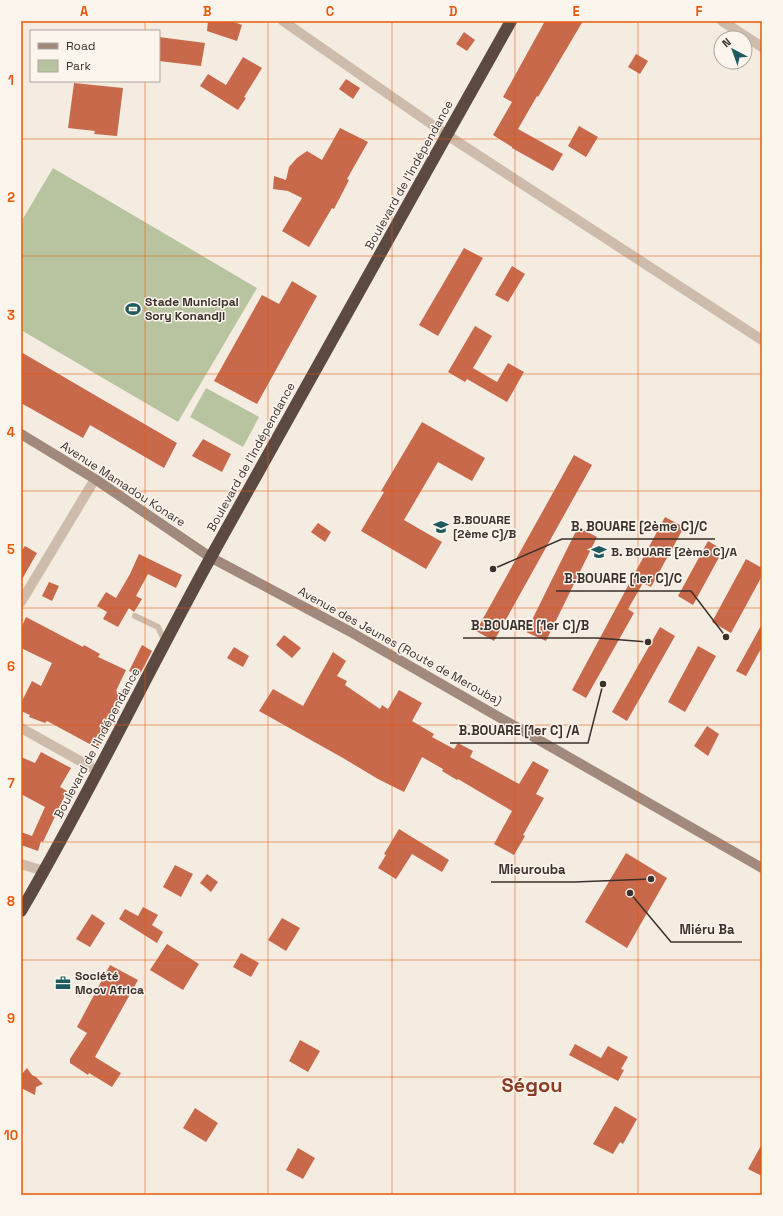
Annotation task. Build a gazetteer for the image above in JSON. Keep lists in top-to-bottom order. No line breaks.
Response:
{"streets":{"highway":["Boulevard de l'Indépendance"],"main road":["Avenue Mamadou Konare","Avenue des Jeunes (Route de Merouba)"]},"crossings":[["Boulevard de l'Indépendance","Avenue Mamadou Konare"],["Boulevard de l'Indépendance","Avenue des Jeunes (Route de Merouba)"],["Avenue Mamadou Konare","Avenue des Jeunes (Route de Merouba)"]],"districts":["Ségou"],"places":{"sports":["Stade Municipal Sory Konandji"],"school or university":["B.BOUARE [2ème C]/B","B. BOUARE [2ème C]/A"],"other":["B. BOUARE [2ème C]/C","B.BOUARE [1er C]/C","B.BOUARE [1er C]/B","B.BOUARE [1er C] /A","Mieurouba","Miéru Ba"],"office":["Société Moov Africa"]},"legend":["Road","Park"],"north":"top left","grid":{"columns":["A","B","C","D","E","F"],"rows":["1","2","3","4","5","6","7","8","9","10"]}}
